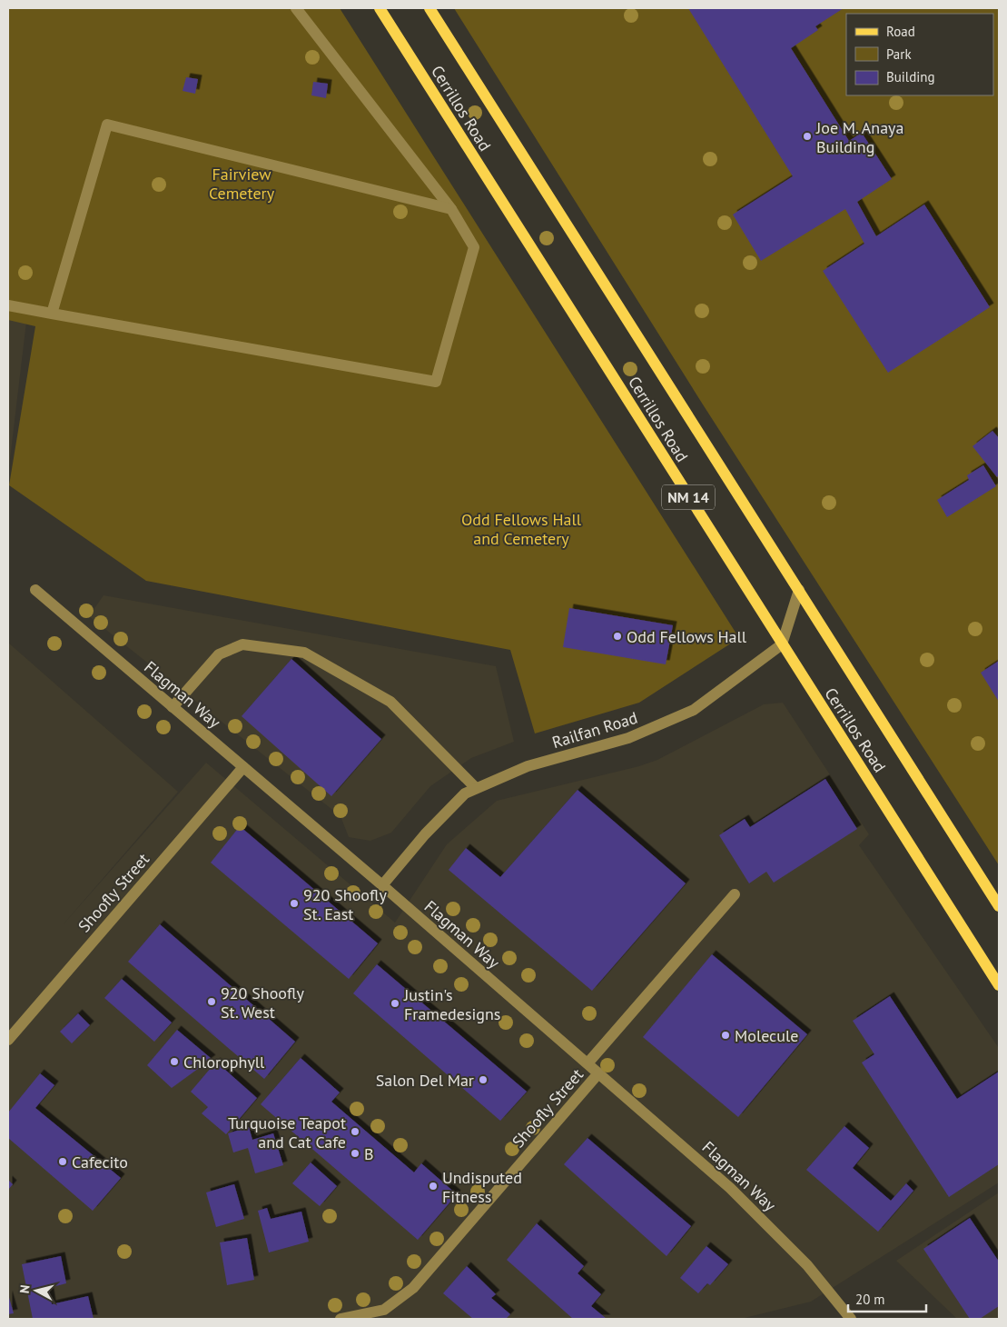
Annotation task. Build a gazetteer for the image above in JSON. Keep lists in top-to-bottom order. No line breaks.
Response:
{"streets":{"main road":["Cerrillos Road","NM 14"],"street":["Flagman Way","Railfan Road","Shoofly Street"]},"crossings":[["Cerrillos Road","Railfan Road"],["Flagman Way","Railfan Road"],["Flagman Way","Shoofly Street"]],"parks":["Fairview Cemetery","Odd Fellows Hall and Cemetery"],"places":["Joe M. Anaya Building","Odd Fellows Hall","920 Shoofly St. East","920 Shoofly St. West","Justin's Framedesigns","Molecule","Chlorophyll","Salon Del Mar","Turquoise Teapot and Cat Cafe","B","Cafecito","Undisputed Fitness"],"legend":["Road","Park","Building"],"scale_bar":"20 m","north":"left"}
